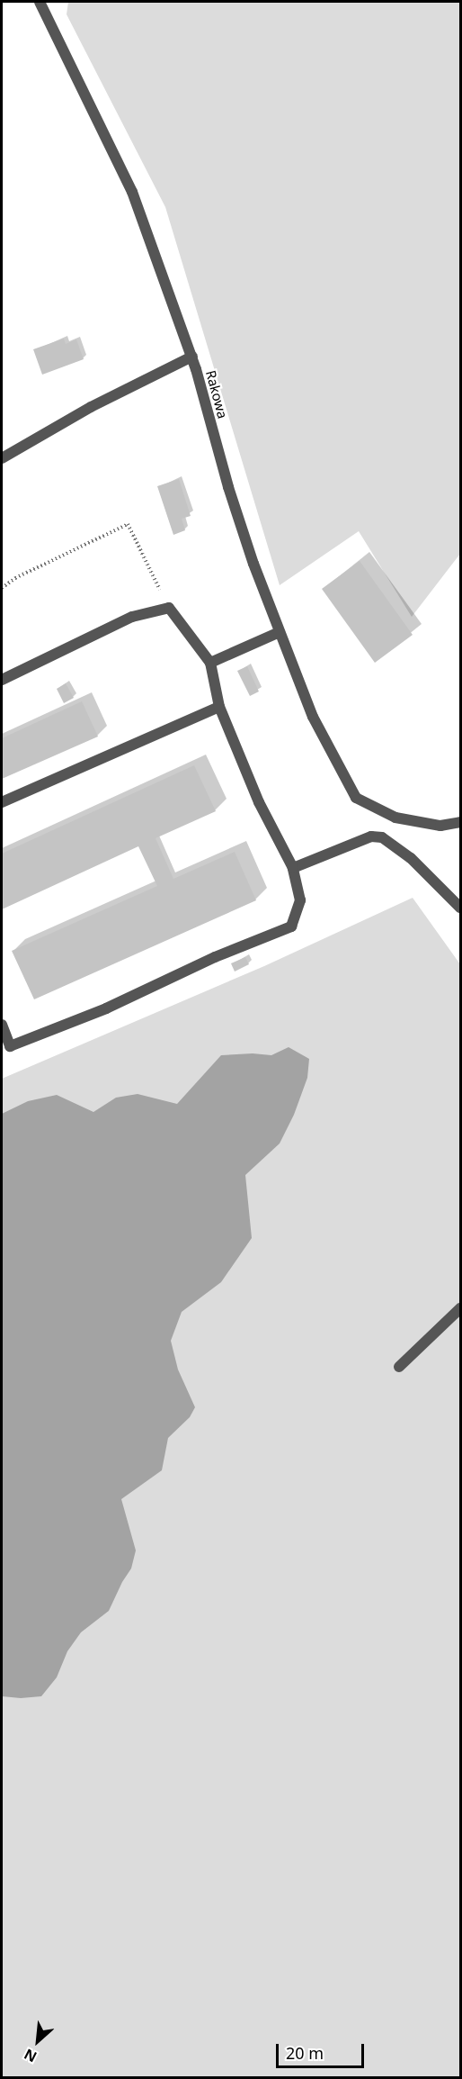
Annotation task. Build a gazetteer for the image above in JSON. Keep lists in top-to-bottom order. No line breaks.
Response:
{"streets":{"lane":["Rakowa"]},"scale_bar":"20 m","north":"bottom left"}
